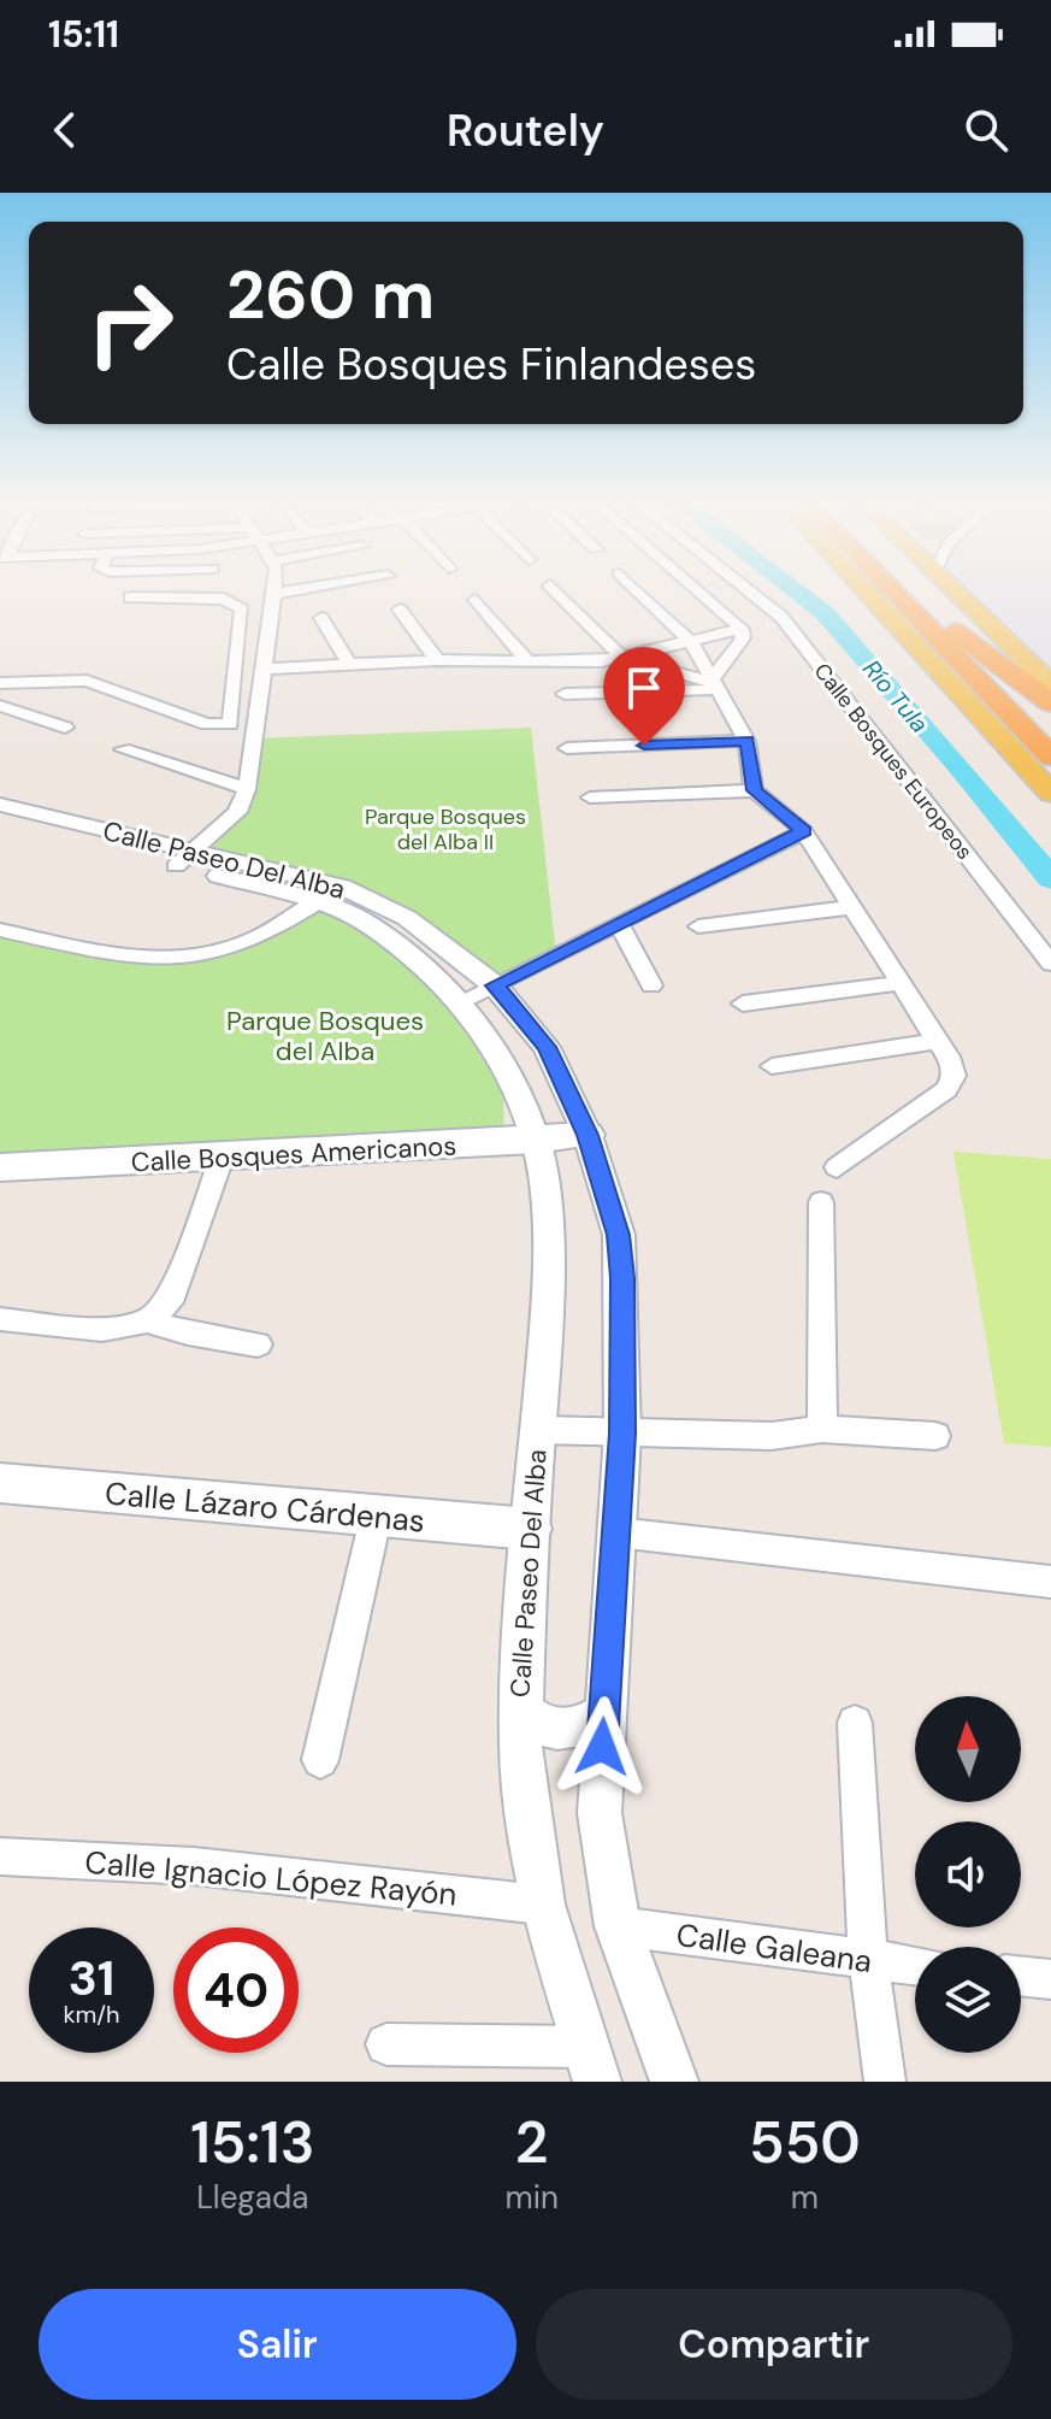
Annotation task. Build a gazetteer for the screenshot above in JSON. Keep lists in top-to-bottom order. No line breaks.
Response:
{"streets":{"main road":["Calle Bosques Americanos","Calle Lázaro Cárdenas"],"street":["Calle Bosques Europeos","Calle Paseo Del Alba","Calle Ignacio López Rayón","Calle Galeana"]},"crossings":[["Calle Paseo Del Alba","Calle Bosques Americanos"],["Calle Paseo Del Alba","Calle Lázaro Cárdenas"],["Calle Paseo Del Alba","Calle Ignacio López Rayón"],["Calle Paseo Del Alba","Calle Galeana"]],"water":["Río Tula"],"parks":["Parque Bosques del Alba II","Parque Bosques del Alba"],"north":"top","page":{"status":"15:11","header":"Routely","turn":["260 m","Calle Bosques Finlandeses"],"speed":"31 km/h","limit":"40","eta":["15:13","Llegada","2","min","550","m"],"buttons":["Salir","Compartir"]}}
